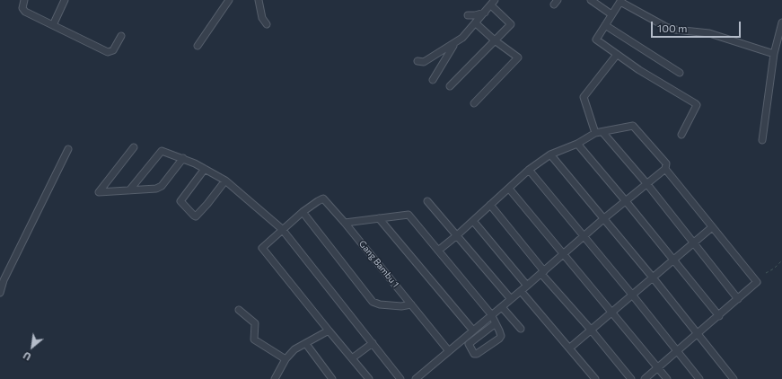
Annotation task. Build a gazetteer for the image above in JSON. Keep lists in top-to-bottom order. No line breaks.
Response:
{"streets":{"street":["Gang Bambu 1"]},"scale_bar":"100 m","north":"bottom left"}
